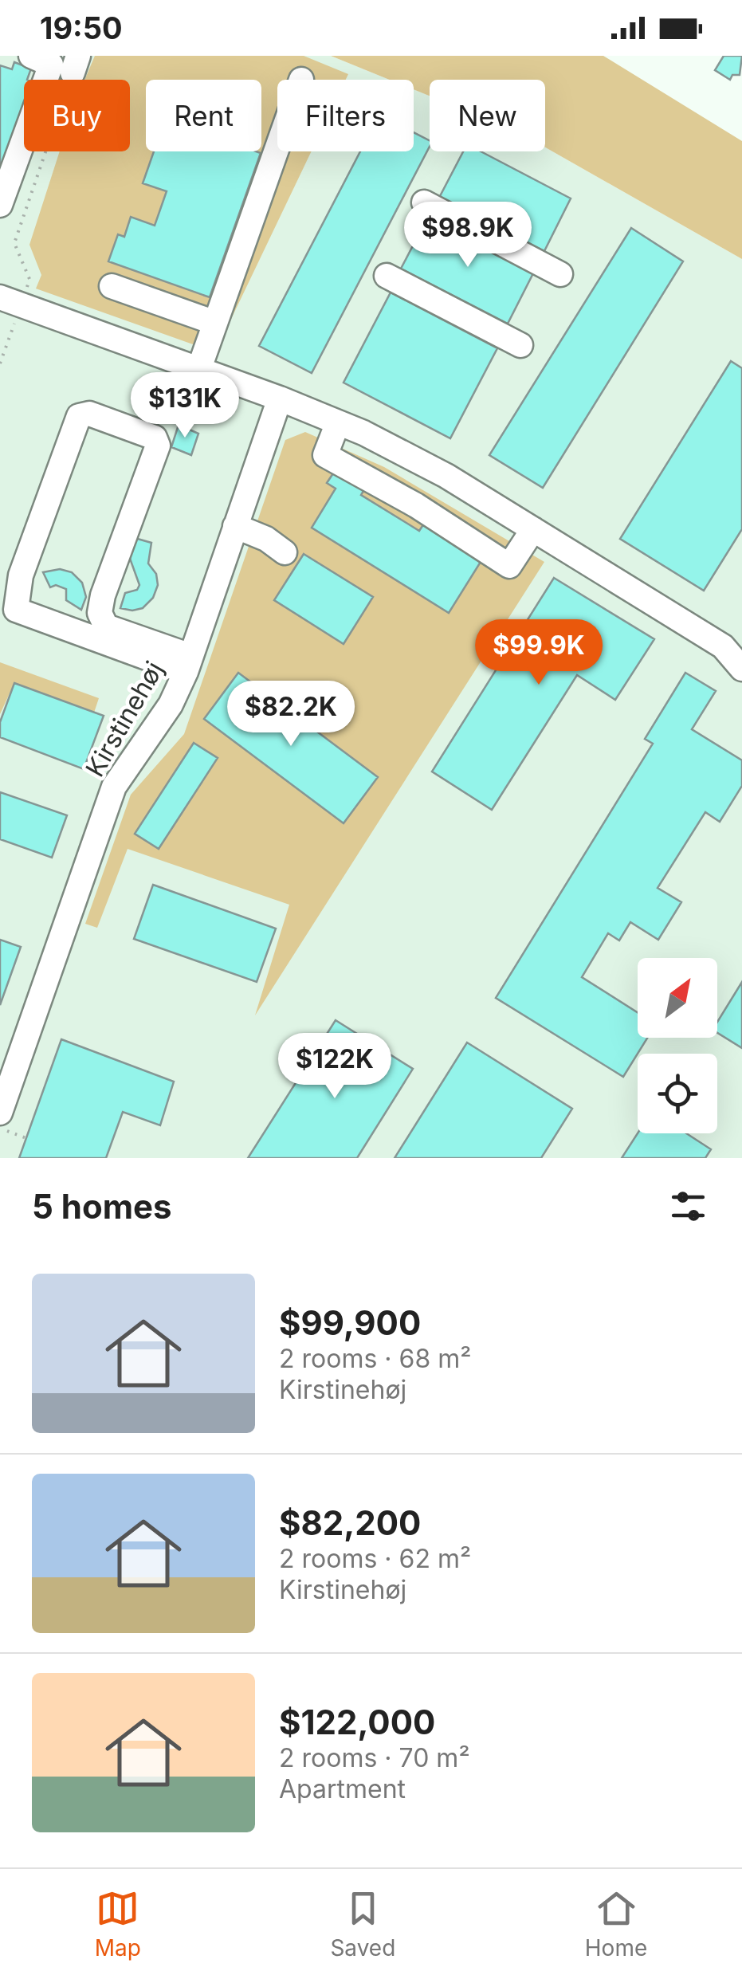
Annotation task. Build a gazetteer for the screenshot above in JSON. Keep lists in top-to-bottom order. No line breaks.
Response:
{"streets":{"street":["Kirstinehøj"]},"north":"top right","page":{"status":"19:50","chip":["Buy","Rent","Filters","New"],"price":["$98.9K","$131K","$99.9K","$82.2K","$122K"],"heading":"5 homes","list":[{"name":"$99,900","note":"2 rooms · 68 m² · Kirstinehøj"},{"name":"$82,200","note":"2 rooms · 62 m² · Kirstinehøj"},{"name":"$122,000","note":"2 rooms · 70 m² · Apartment"}],"tabs":["Map","Saved","Home"]}}
